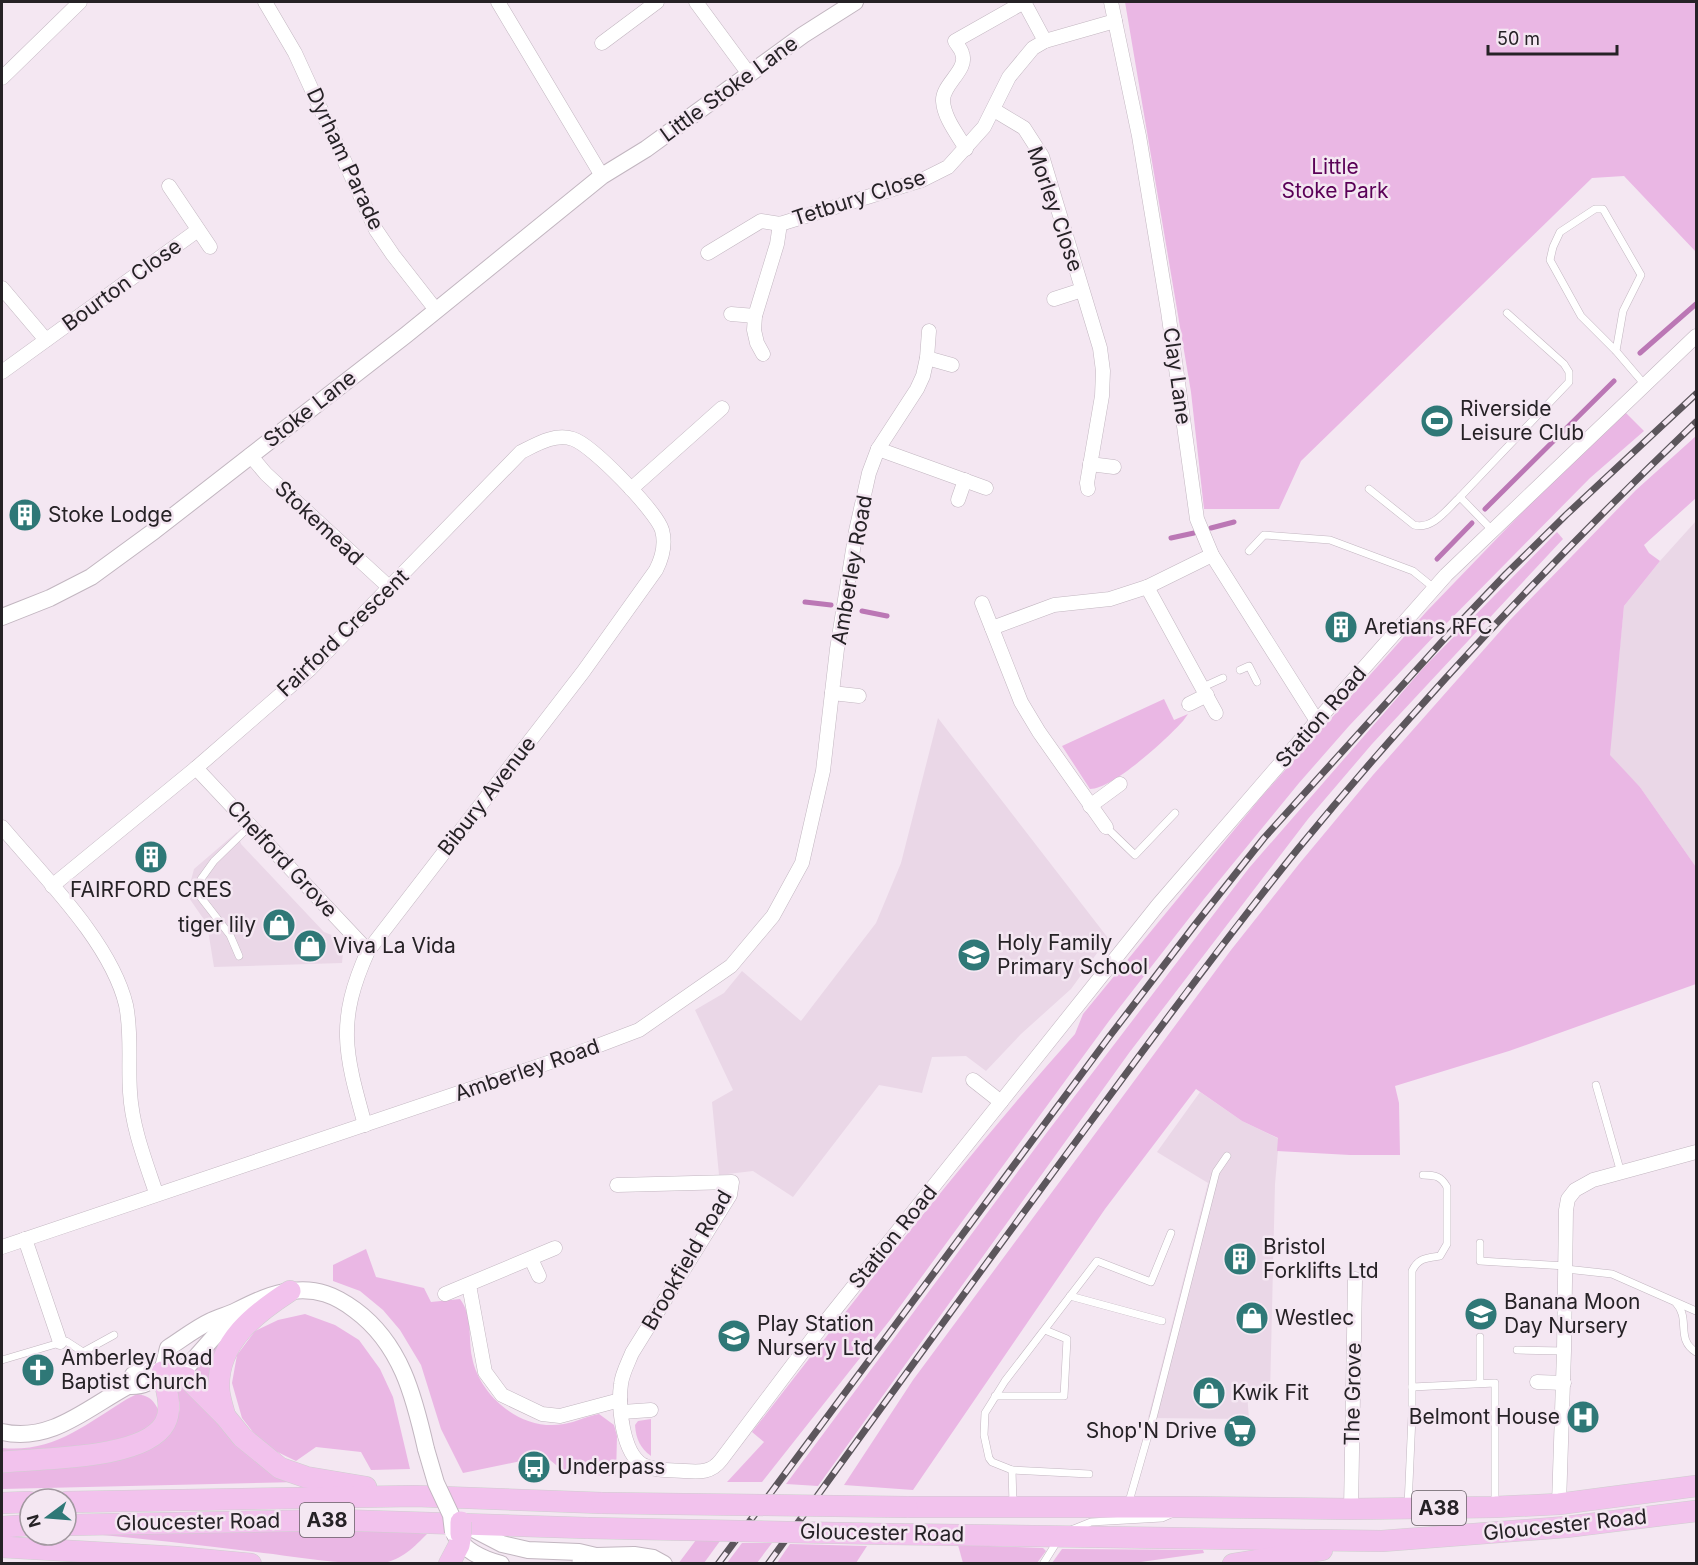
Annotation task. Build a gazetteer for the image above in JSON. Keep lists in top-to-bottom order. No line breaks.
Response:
{"streets":{"main road":["A38","Gloucester Road"],"street":["Little Stoke Lane","Dyrham Parade","Tetbury Close","Morley Close","Bourton Close","Clay Lane","Stoke Lane","Stokemead","Amberley Road","Fairford Crescent","Station Road","Bibury Avenue","Chelford Grove","Brookfield Road","The Grove"]},"crossings":[["Little Stoke Lane","Stoke Lane"],["Dyrham Parade","Stoke Lane"],["Tetbury Close","Morley Close"],["Tetbury Close","Clay Lane"],["Clay Lane","Station Road"],["Stoke Lane","Stokemead"],["Stokemead","Fairford Crescent"],["Amberley Road","Bibury Avenue"],["Fairford Crescent","Bibury Avenue"],["Fairford Crescent","Chelford Grove"],["Station Road","Brookfield Road"],["Bibury Avenue","Chelford Grove"],["The Grove","Gloucester Road"]],"parks":["Little Stoke Park"],"places":{"sports":["Riverside Leisure Club"],"building":["Stoke Lodge","Aretians RFC","FAIRFORD CRES","Bristol Forklifts Ltd"],"shop":["tiger lily","Viva La Vida","Westlec","Kwik Fit"],"school or university":["Holy Family Primary School","Banana Moon Day Nursery","Play Station Nursery Ltd"],"church":["Amberley Road Baptist Church"],"hospital":["Belmont House"],"supermarket":["Shop'N Drive"],"bus stop":["Underpass"]},"scale_bar":"50 m","north":"left"}
